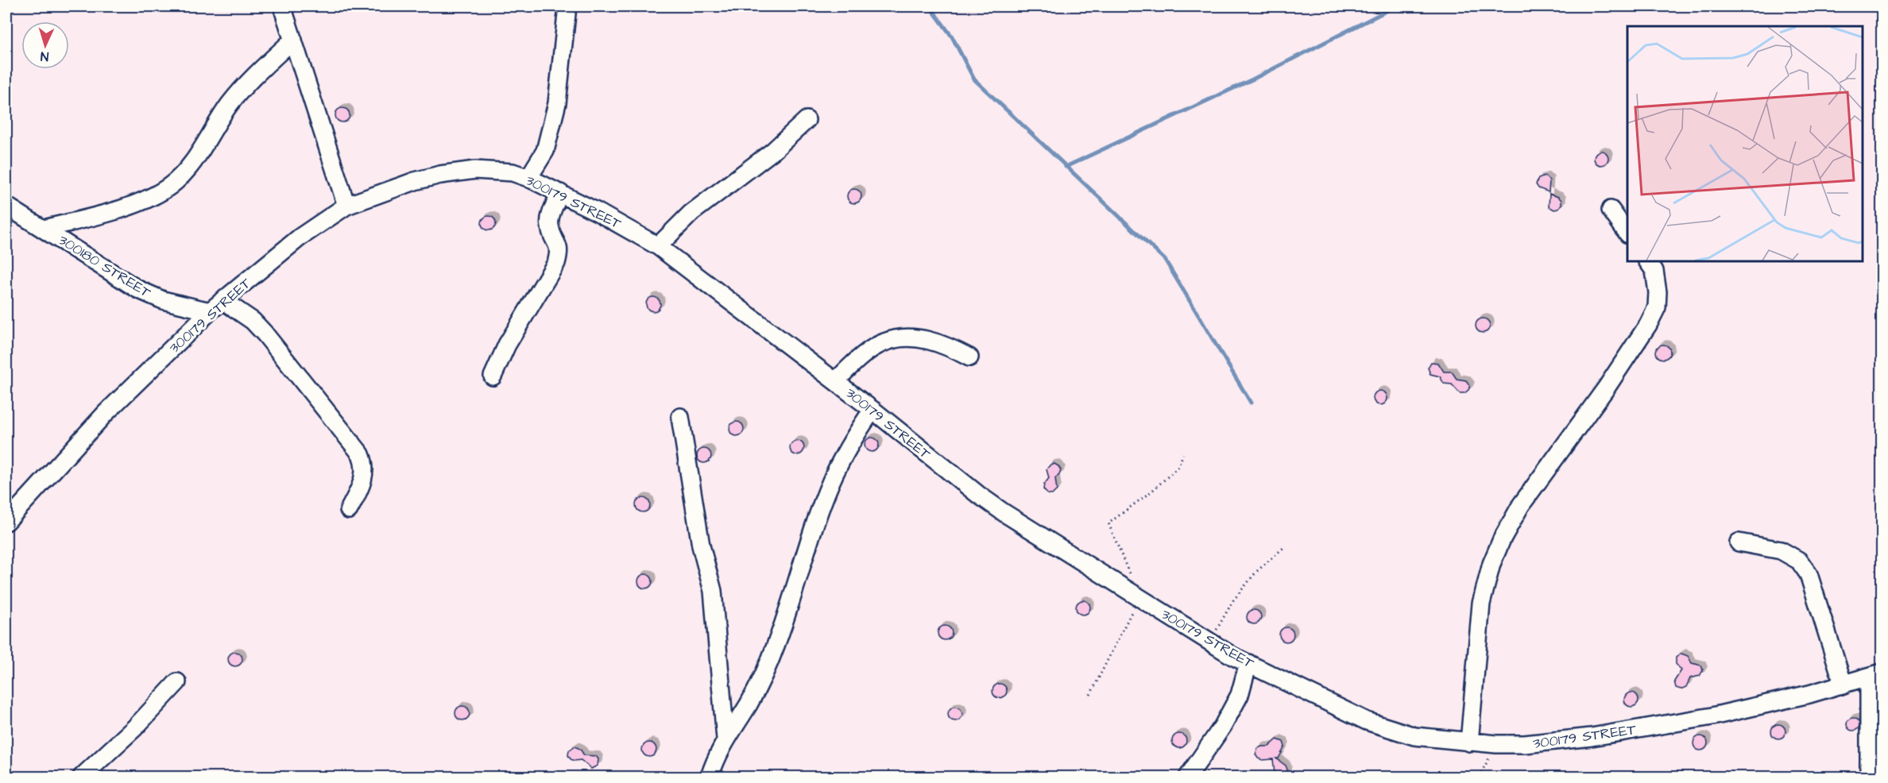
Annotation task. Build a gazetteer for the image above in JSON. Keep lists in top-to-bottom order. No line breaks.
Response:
{"streets":{"street":["300179 STREET","300180 STREET"]},"crossings":[["300179 STREET","300180 STREET"]],"north":"bottom"}
